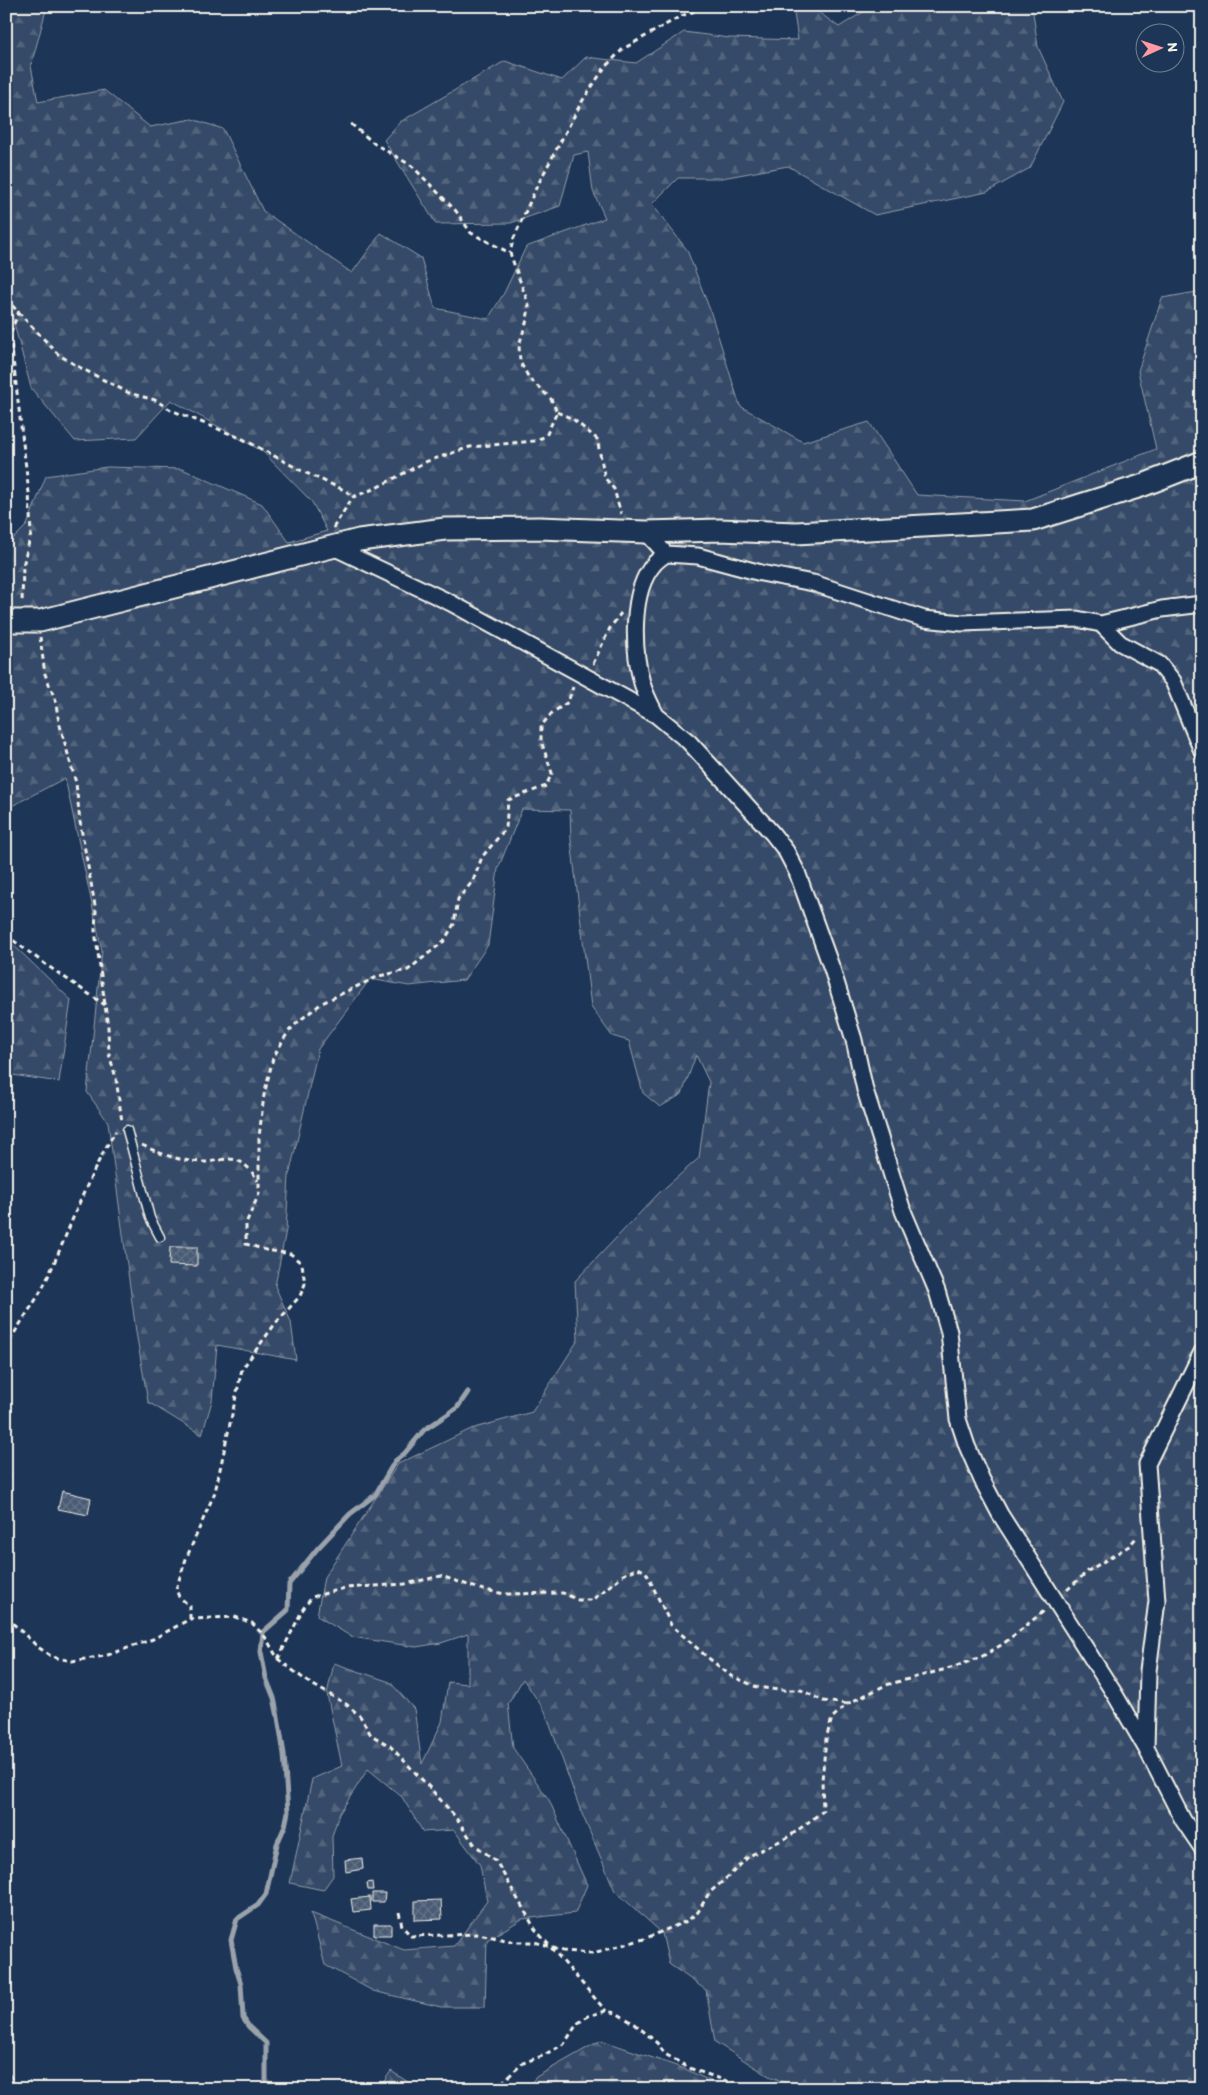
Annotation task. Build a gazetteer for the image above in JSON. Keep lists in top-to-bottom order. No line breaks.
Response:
{"north":"right"}
